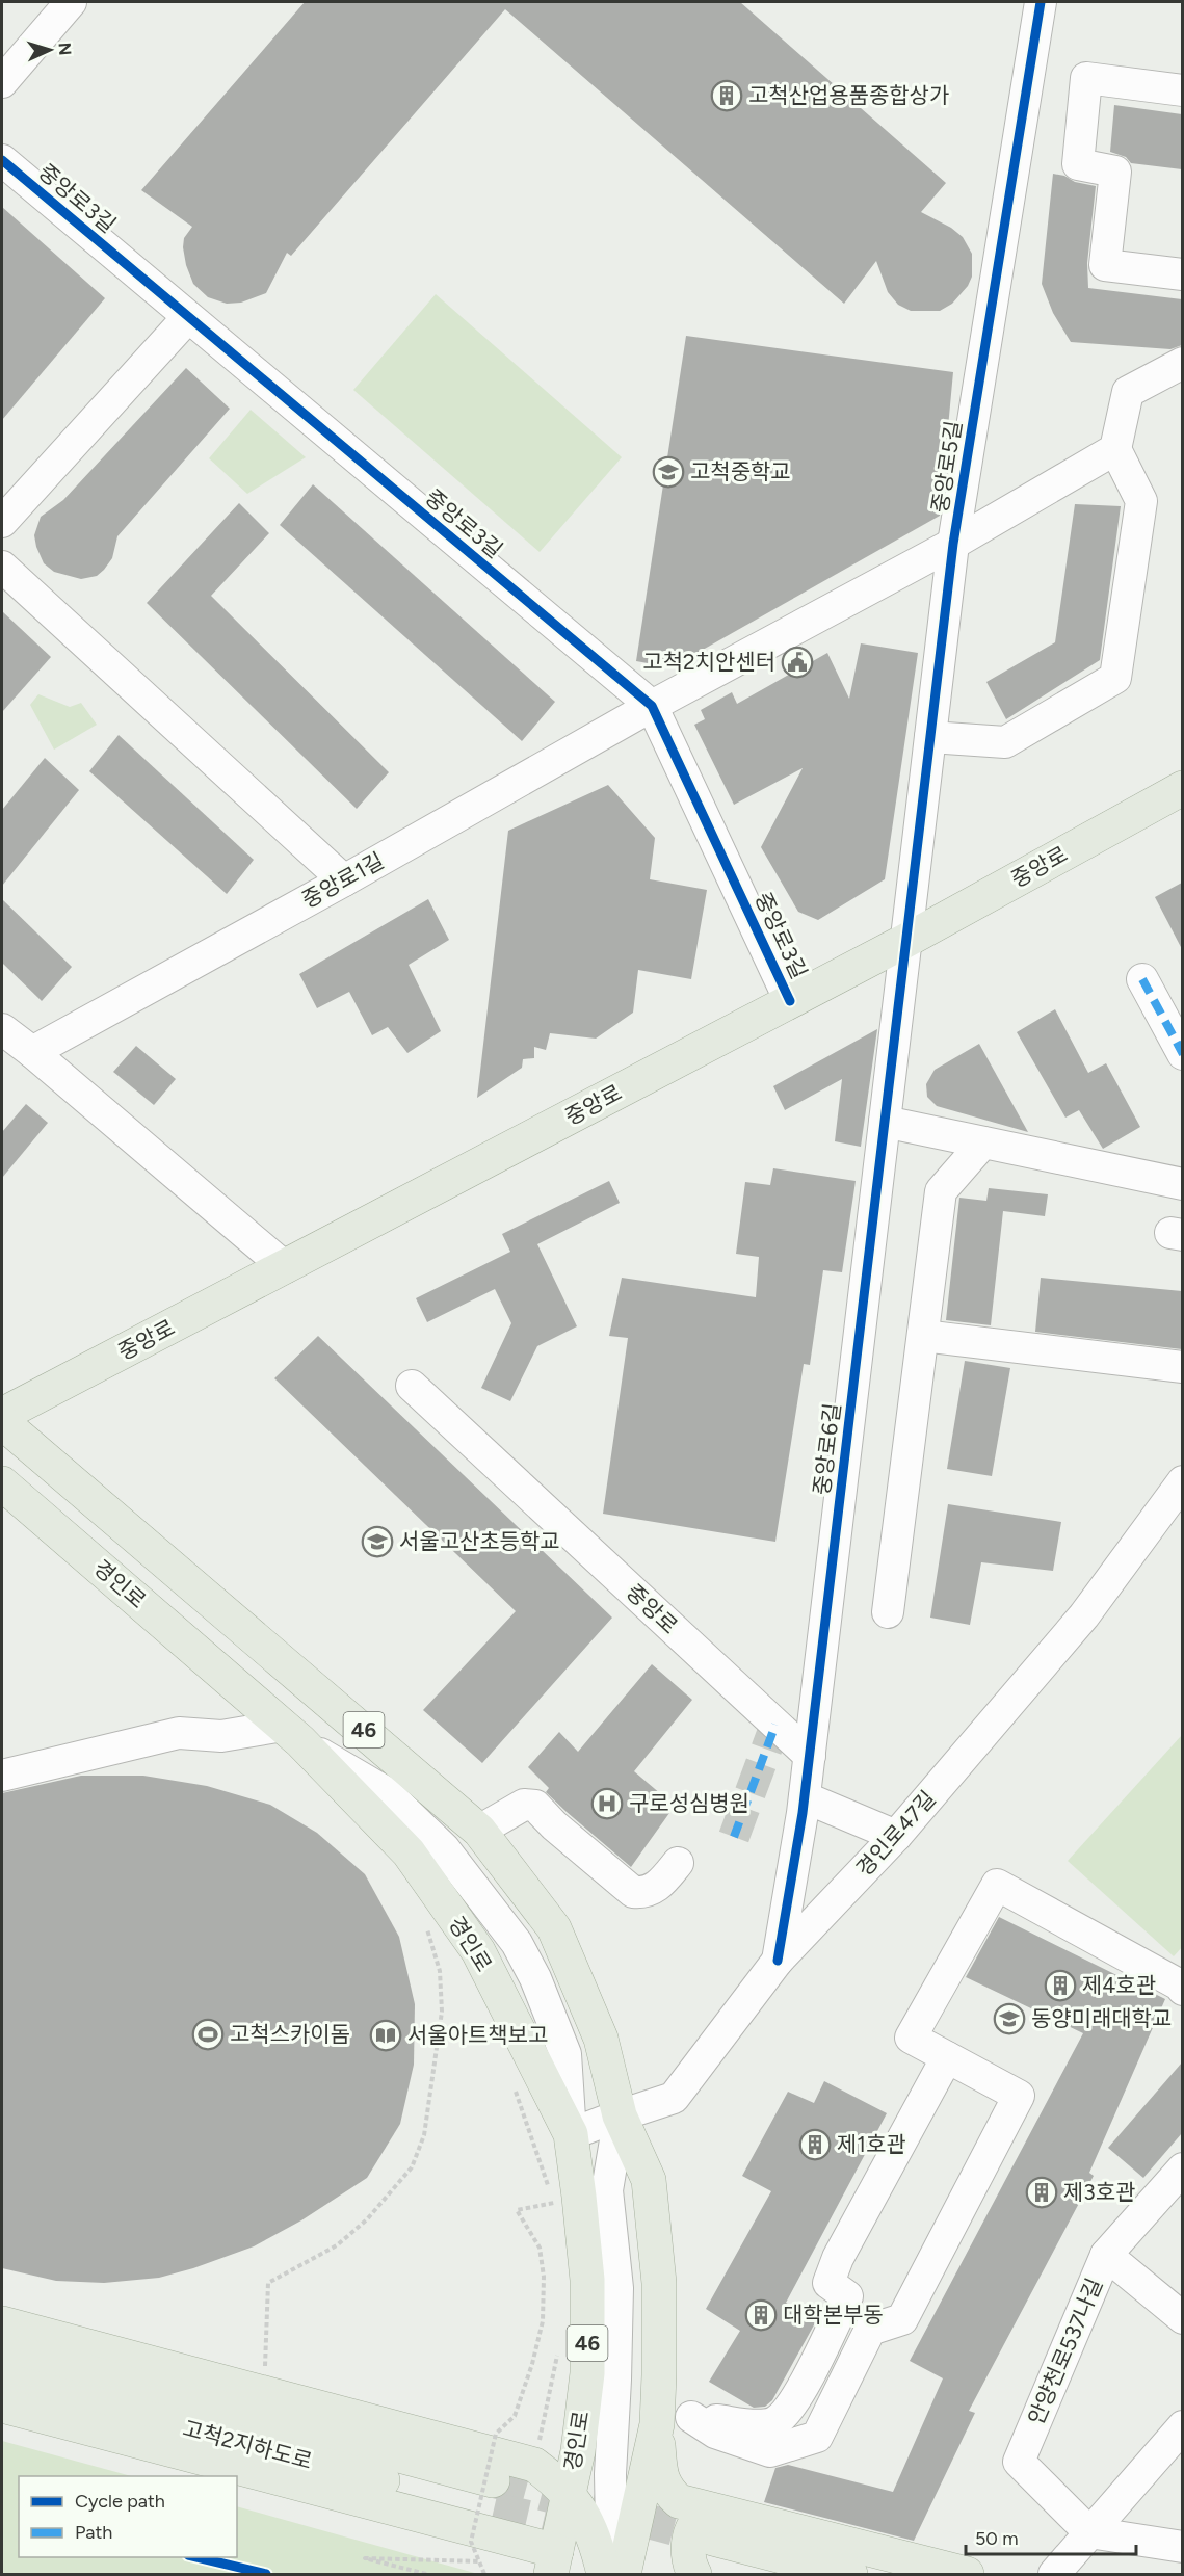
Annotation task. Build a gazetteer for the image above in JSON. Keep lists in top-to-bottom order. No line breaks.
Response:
{"streets":{"main road":["중앙로","경인로","46","고척2지하도로"],"street":["중앙로3길","중앙로5길","중앙로1길","중앙로6길","경인로47길","안양천로537나길"]},"crossings":[["중앙로3길","중앙로"],["중앙로3길","중앙로1길"],["중앙로5길","중앙로"],["중앙로5길","중앙로6길"],["중앙로","중앙로6길"],["중앙로6길","경인로47길"],["경인로","경인로47길"]],"places":{"building":["고척산업용품종합상가","제4호관","제1호관","제3호관","대학본부동"],"school or university":["고척중학교","서울고산초등학교","동양미래대학교"],"public building":["고척2치안센터"],"hospital":["구로성심병원"],"sports":["고척스카이돔"],"library":["서울아트책보고"]},"legend":["Cycle path","Path"],"scale_bar":"50 m","north":"right"}
